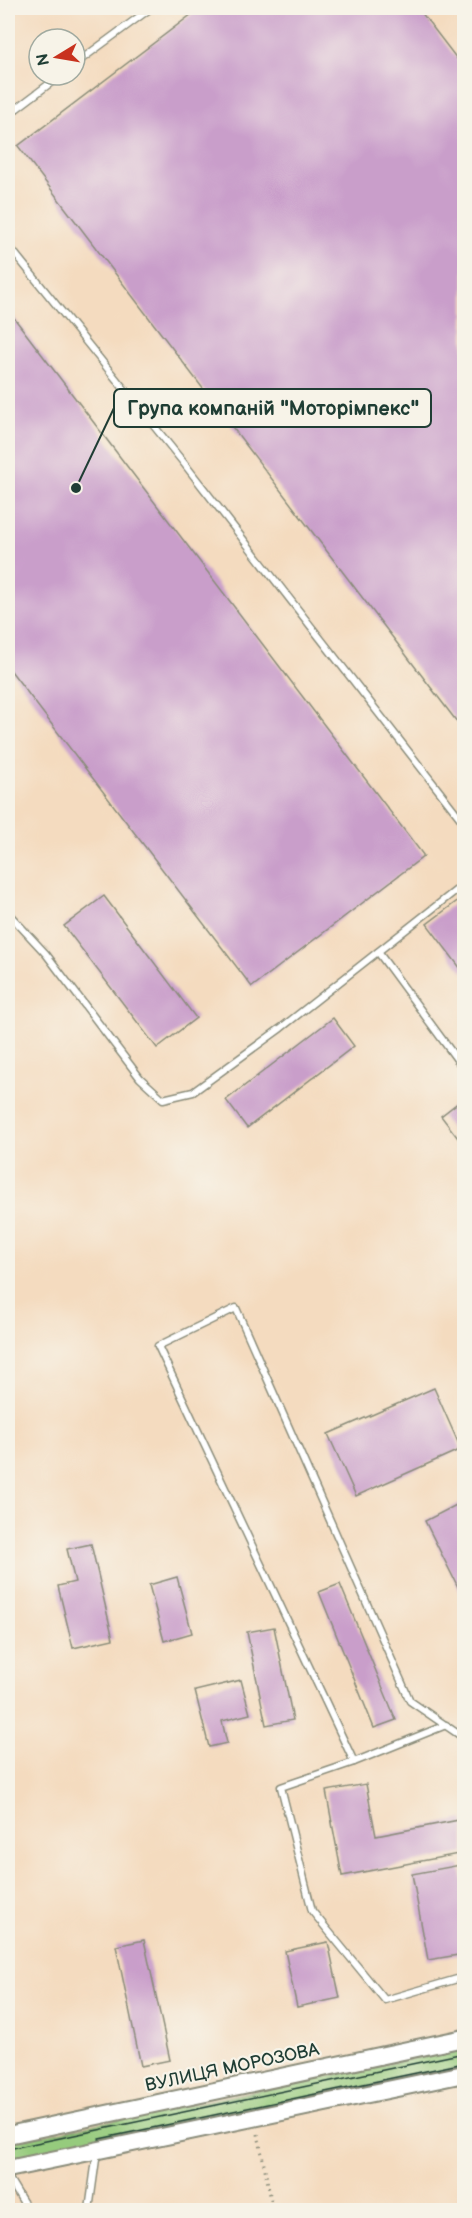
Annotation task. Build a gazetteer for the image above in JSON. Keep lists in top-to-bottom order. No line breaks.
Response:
{"streets":{"main road":["ВУЛИЦЯ МОРОЗОВА"]},"places":["Група компаній \"Моторімпекс\""],"north":"left"}
